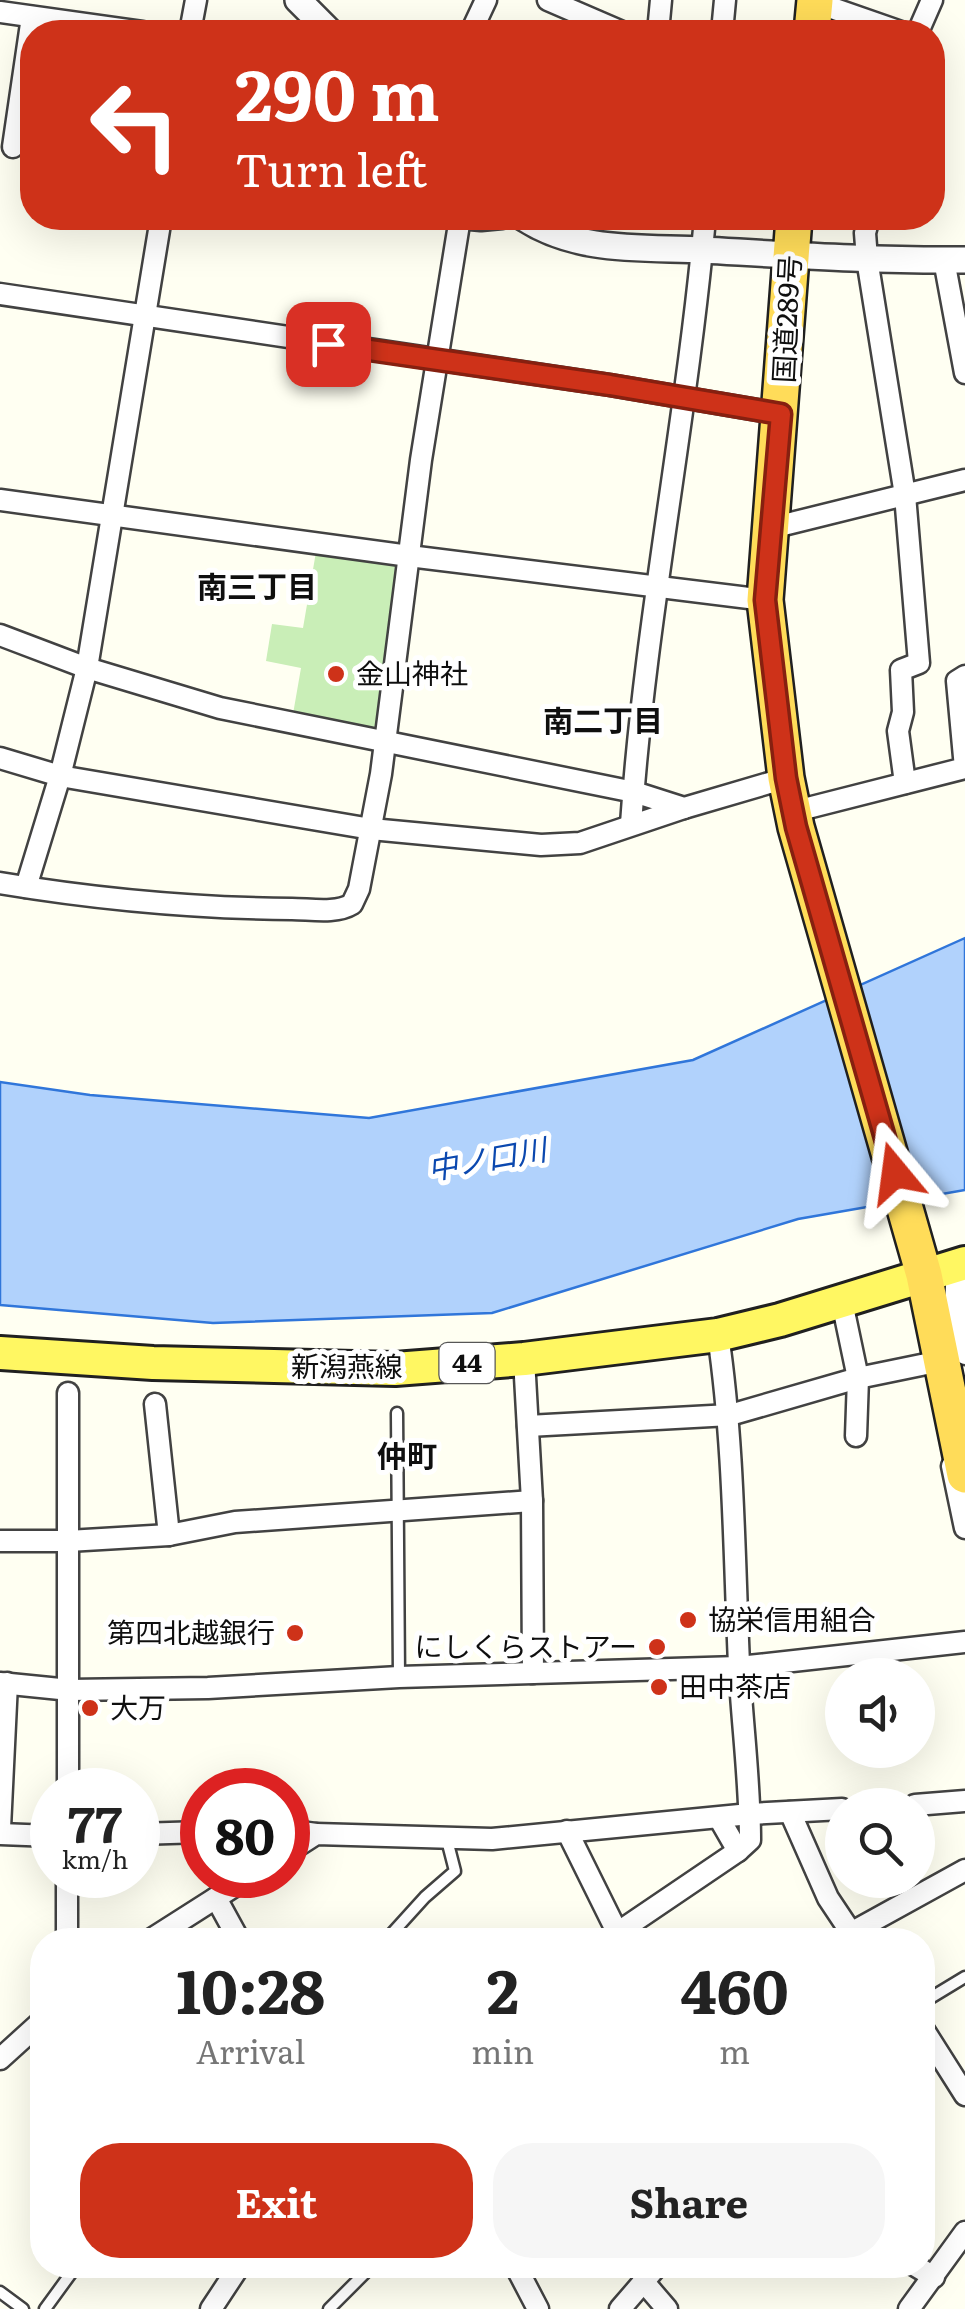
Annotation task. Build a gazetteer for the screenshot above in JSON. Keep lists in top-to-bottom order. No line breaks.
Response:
{"streets":{"highway":["国道289号"],"main road":["44","新潟燕線"]},"crossings":[["国道289号","新潟燕線"]],"districts":["南三丁目","南二丁目","仲町"],"water":["中ノ口川"],"places":["金山神社","協栄信用組合","第四北越銀行","にしくらストアー","田中茶店","大万"],"page":{"turn":["290 m","Turn left"],"speed":"77 km/h","limit":"80","eta":["10:28","Arrival","2","min","460","m"],"buttons":["Exit","Share"]}}
